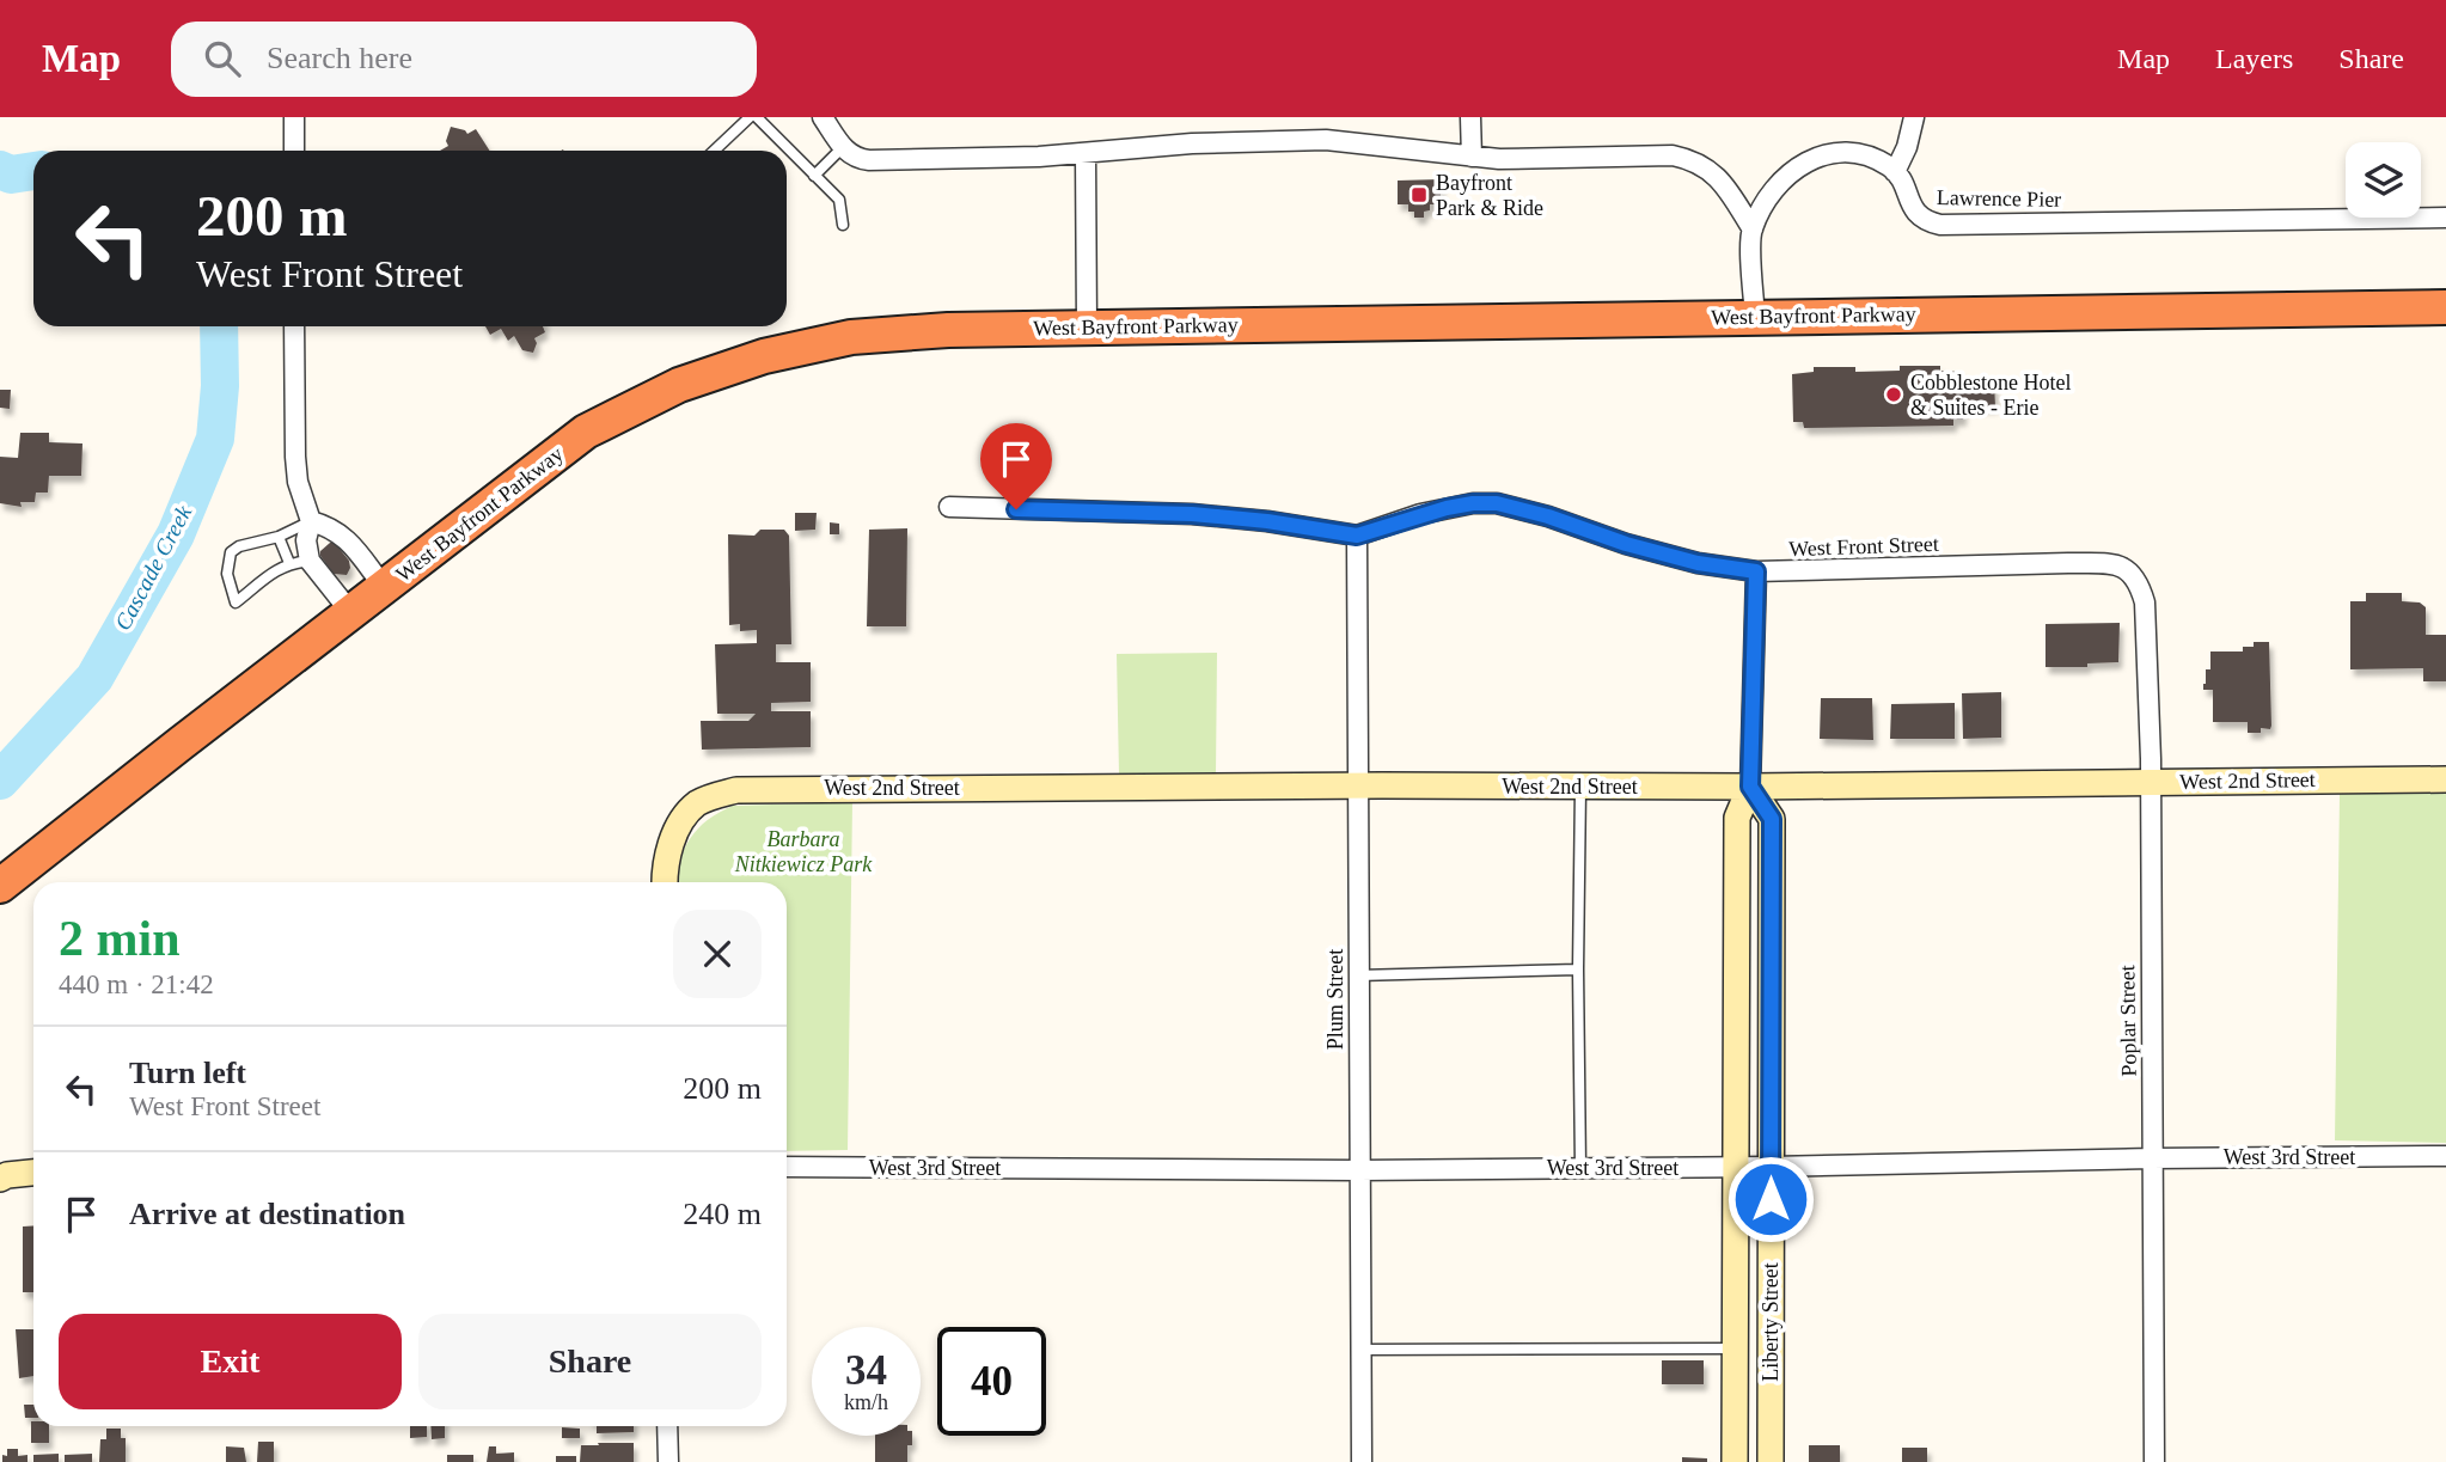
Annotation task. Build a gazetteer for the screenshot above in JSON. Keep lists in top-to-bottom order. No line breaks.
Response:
{"streets":{"highway":["West Bayfront Parkway"],"street":["Lawrence Pier","West Front Street","West 2nd Street","Plum Street","Poplar Street","West 3rd Street","Liberty Street"]},"crossings":[["West Front Street","Plum Street"],["West Front Street","Poplar Street"],["West Front Street","Liberty Street"],["West 2nd Street","Plum Street"],["West 2nd Street","Poplar Street"],["West 2nd Street","Liberty Street"],["Plum Street","West 3rd Street"],["Poplar Street","West 3rd Street"],["West 3rd Street","Liberty Street"]],"water":["Cascade Creek"],"parks":["Barbara Nitkiewicz Park"],"places":{"transit":["Bayfront Park & Ride"],"other":["Cobblestone Hotel & Suites - Erie"]},"page":{"header":"Map","search":"Search here","nav":["Map","Layers","Share"],"turn":["200 m","West Front Street"],"heading":["2 min","440 m · 21:42"],"list":[{"name":"Turn left","note":"West Front Street","value":"200 m"},{"name":"Arrive at destination","value":"240 m"}],"buttons":["Exit","Share"],"speed":"34 km/h","limit":"40"}}
